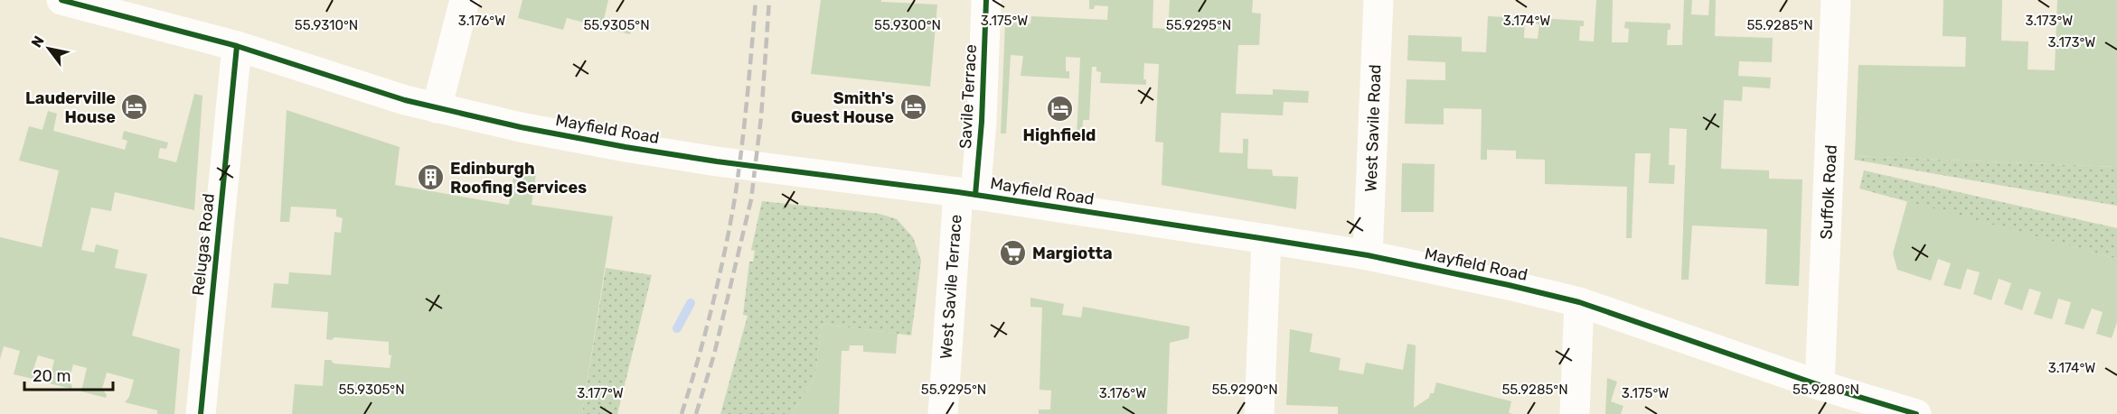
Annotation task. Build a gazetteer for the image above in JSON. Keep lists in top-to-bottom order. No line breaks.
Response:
{"streets":{"street":["Savile Terrace","West Savile Road","Mayfield Road","Suffolk Road","Relugas Road","West Savile Terrace"]},"crossings":[["Savile Terrace","Mayfield Road"],["Savile Terrace","West Savile Terrace"],["West Savile Road","Mayfield Road"],["Mayfield Road","Suffolk Road"],["Mayfield Road","Relugas Road"],["Mayfield Road","West Savile Terrace"]],"places":{"hotel":["Lauderville House","Smith's Guest House","Highfield"],"building":["Edinburgh Roofing Services"],"supermarket":["Margiotta"]},"scale_bar":"20 m","north":"top left","coordinates":["3.176°W","3.174°W","3.175°W","3.173°W","55.9310°N","55.9305°N","55.9300°N","55.9295°N","55.9285°N","55.9290°N","55.9280°N","3.177°W"]}
